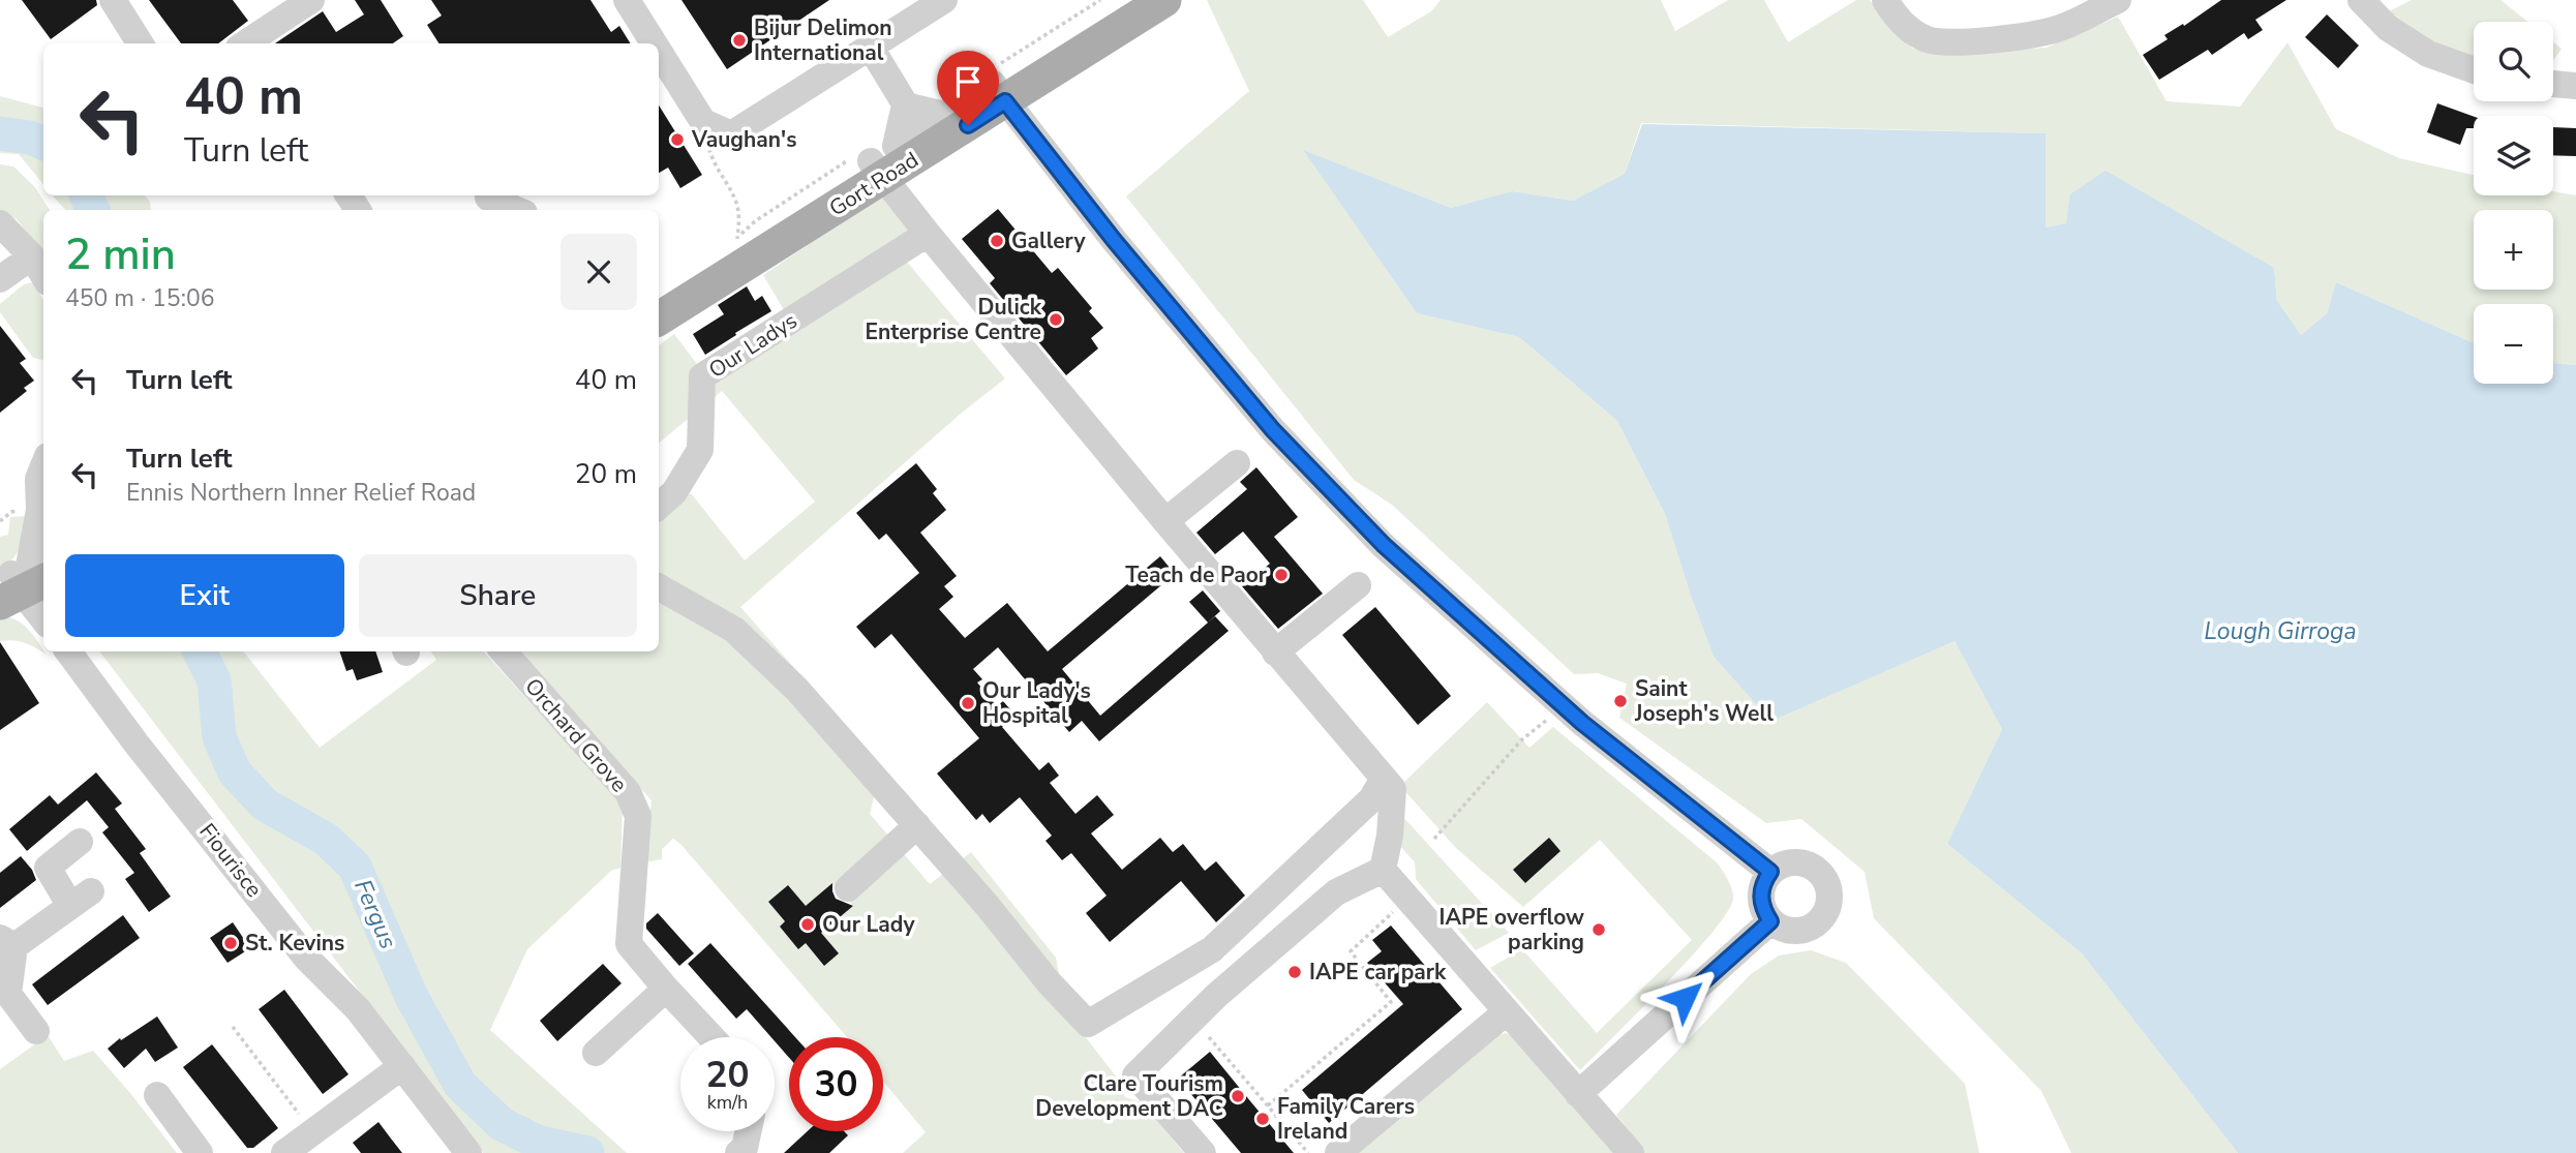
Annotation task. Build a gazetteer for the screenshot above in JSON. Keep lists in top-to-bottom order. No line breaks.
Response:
{"streets":{"main road":["Gort Road"],"street":["Our Ladys","Orchard Grove","Fiourisce"]},"water":["Lough Girroga","Fergus"],"places":["Bijur Delimon International","Vaughan's","Gallery","Dulick Enterprise Centre","Teach de Paor","Saint Joseph's Well","Our Lady's Hospital","Our Lady","IAPE overflow parking","St. Kevins","IAPE car park","Clare Tourism Development DAC","Family Carers Ireland"],"page":{"map_buttons":["+","−"],"turn":["40 m","Turn left"],"heading":["2 min","450 m · 15:06"],"list":[{"name":"Turn left","value":"40 m"},{"name":"Turn left","note":"Ennis Northern Inner Relief Road","value":"20 m"}],"buttons":["Exit","Share"],"speed":"20 km/h","limit":"30"}}
